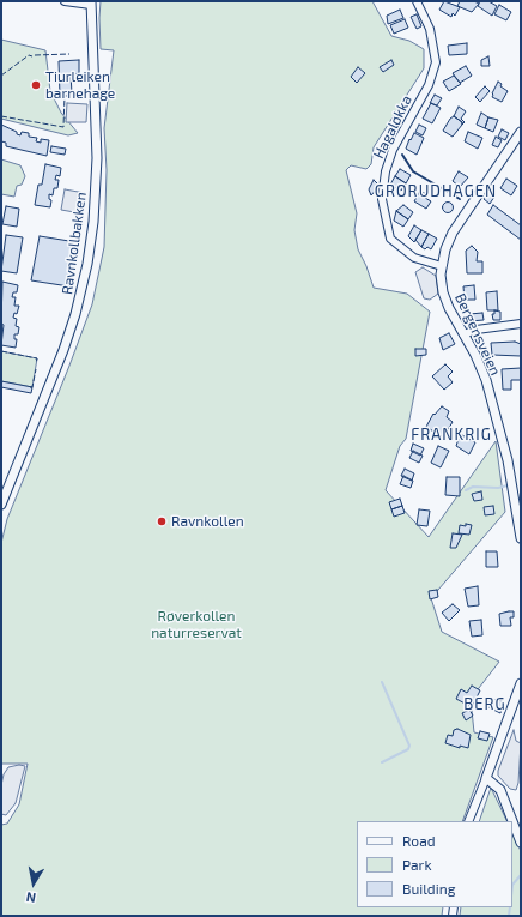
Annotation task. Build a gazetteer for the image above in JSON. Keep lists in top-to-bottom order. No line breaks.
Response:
{"streets":{"street":["Hagaløkka","Ravnkollbakken","Bergensveien"]},"crossings":[["Hagaløkka","Bergensveien"]],"districts":["GRORUDHAGEN","FRANKRIG","BERG"],"parks":["Røverkollen naturreservat"],"places":["Tiurleiken barnehage","Ravnkollen"],"legend":["Road","Park","Building"],"north":"bottom"}
